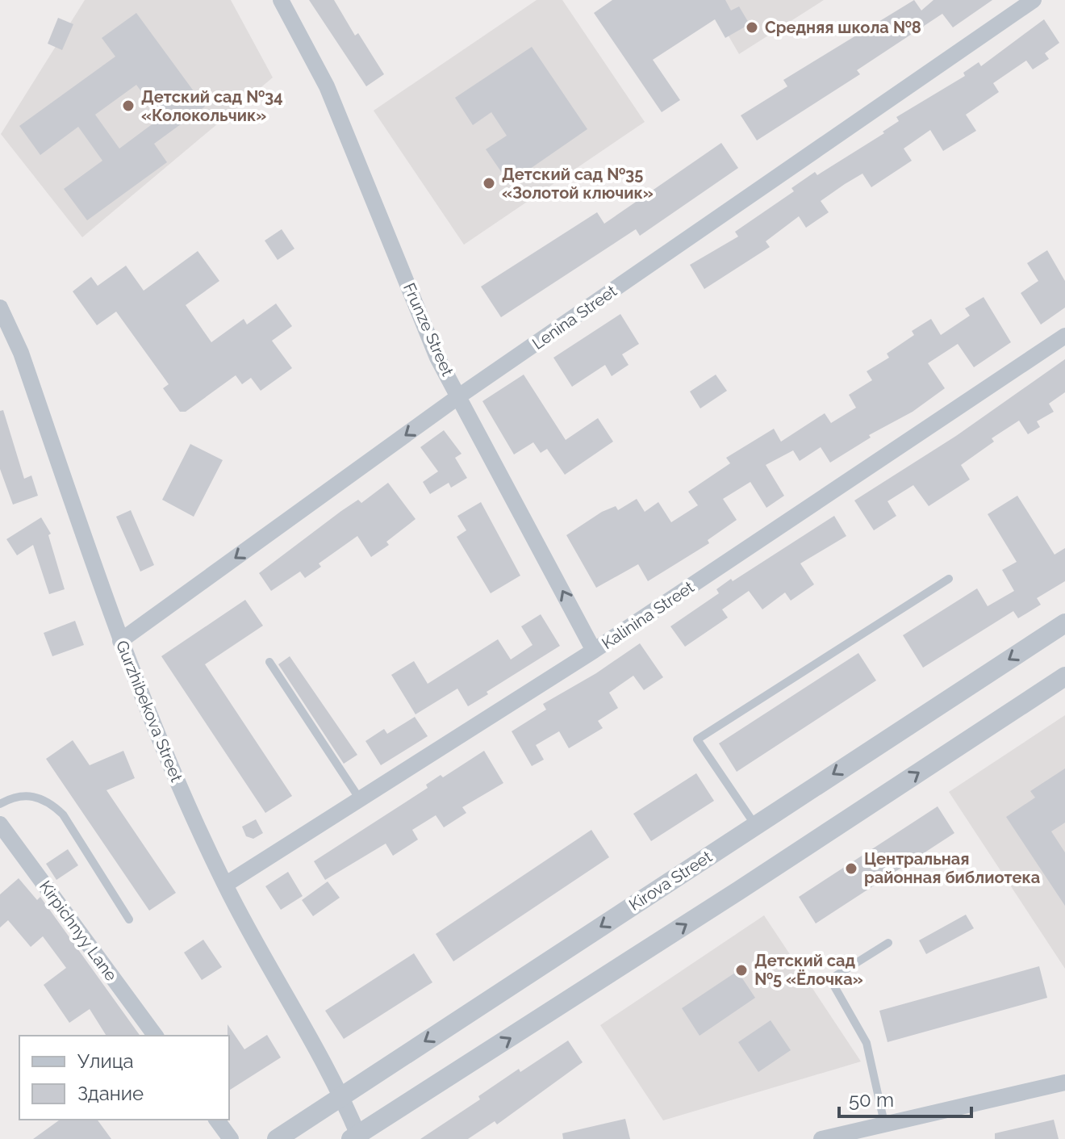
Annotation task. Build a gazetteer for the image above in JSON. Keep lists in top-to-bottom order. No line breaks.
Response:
{"streets":{"street":["Lenina Street","Frunze Street","Kalinina Street","Gurzhibekova Street","Kirova Street","Kirpichnyy Lane"]},"crossings":[["Lenina Street","Frunze Street"],["Lenina Street","Gurzhibekova Street"],["Frunze Street","Kalinina Street"],["Kalinina Street","Gurzhibekova Street"],["Gurzhibekova Street","Kirova Street"]],"one_way":["Lenina Street","Frunze Street"],"places":["Средняя школа №8","Детский сад №34 «Колокольчик»","Детский сад №35 «Золотой ключик»","Центральная районная библиотека","Детский сад №5 «Ёлочка»"],"legend":["Улица","Здание"],"scale_bar":"50 m"}
